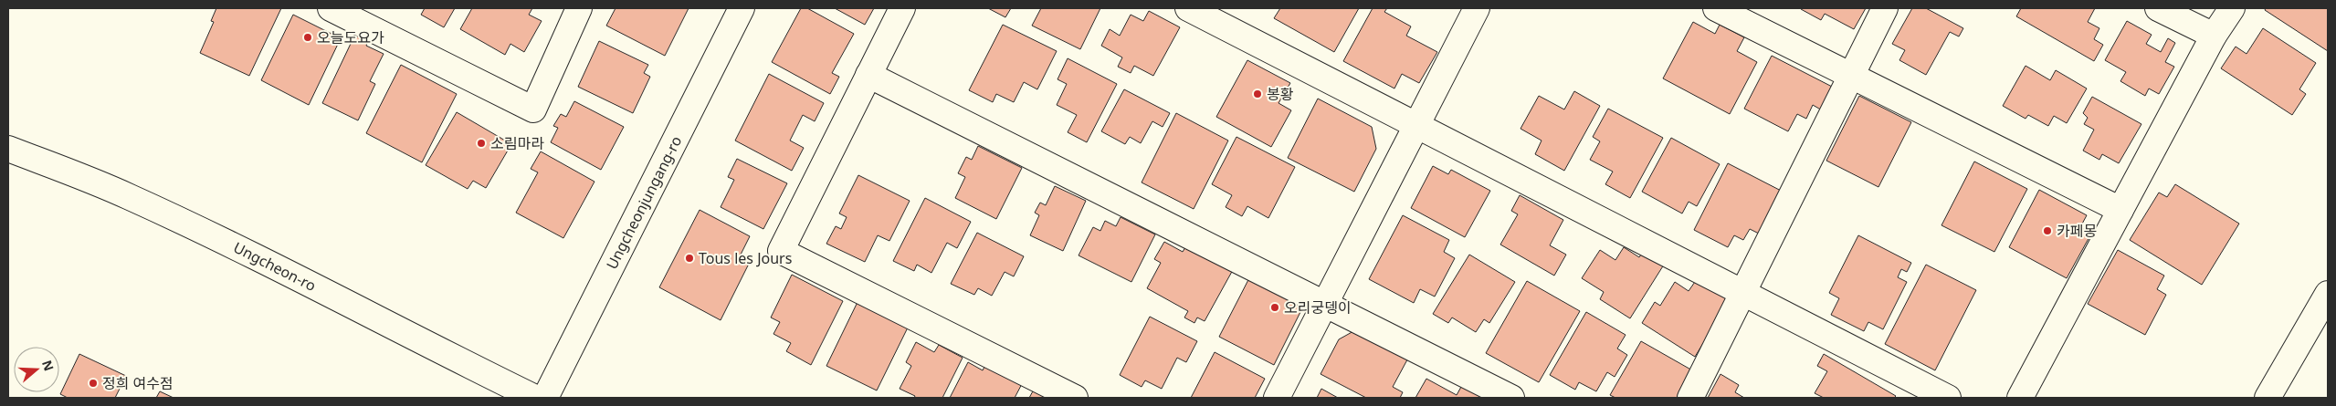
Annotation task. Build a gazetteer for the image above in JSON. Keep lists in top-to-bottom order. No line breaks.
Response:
{"streets":{"street":["Ungcheonjungang-ro","Ungcheon-ro"]},"places":["오늘도요가","봉황","소림마라","카페몽","Tous les Jours","오리궁뎅이","정희 여수점"],"north":"right"}
